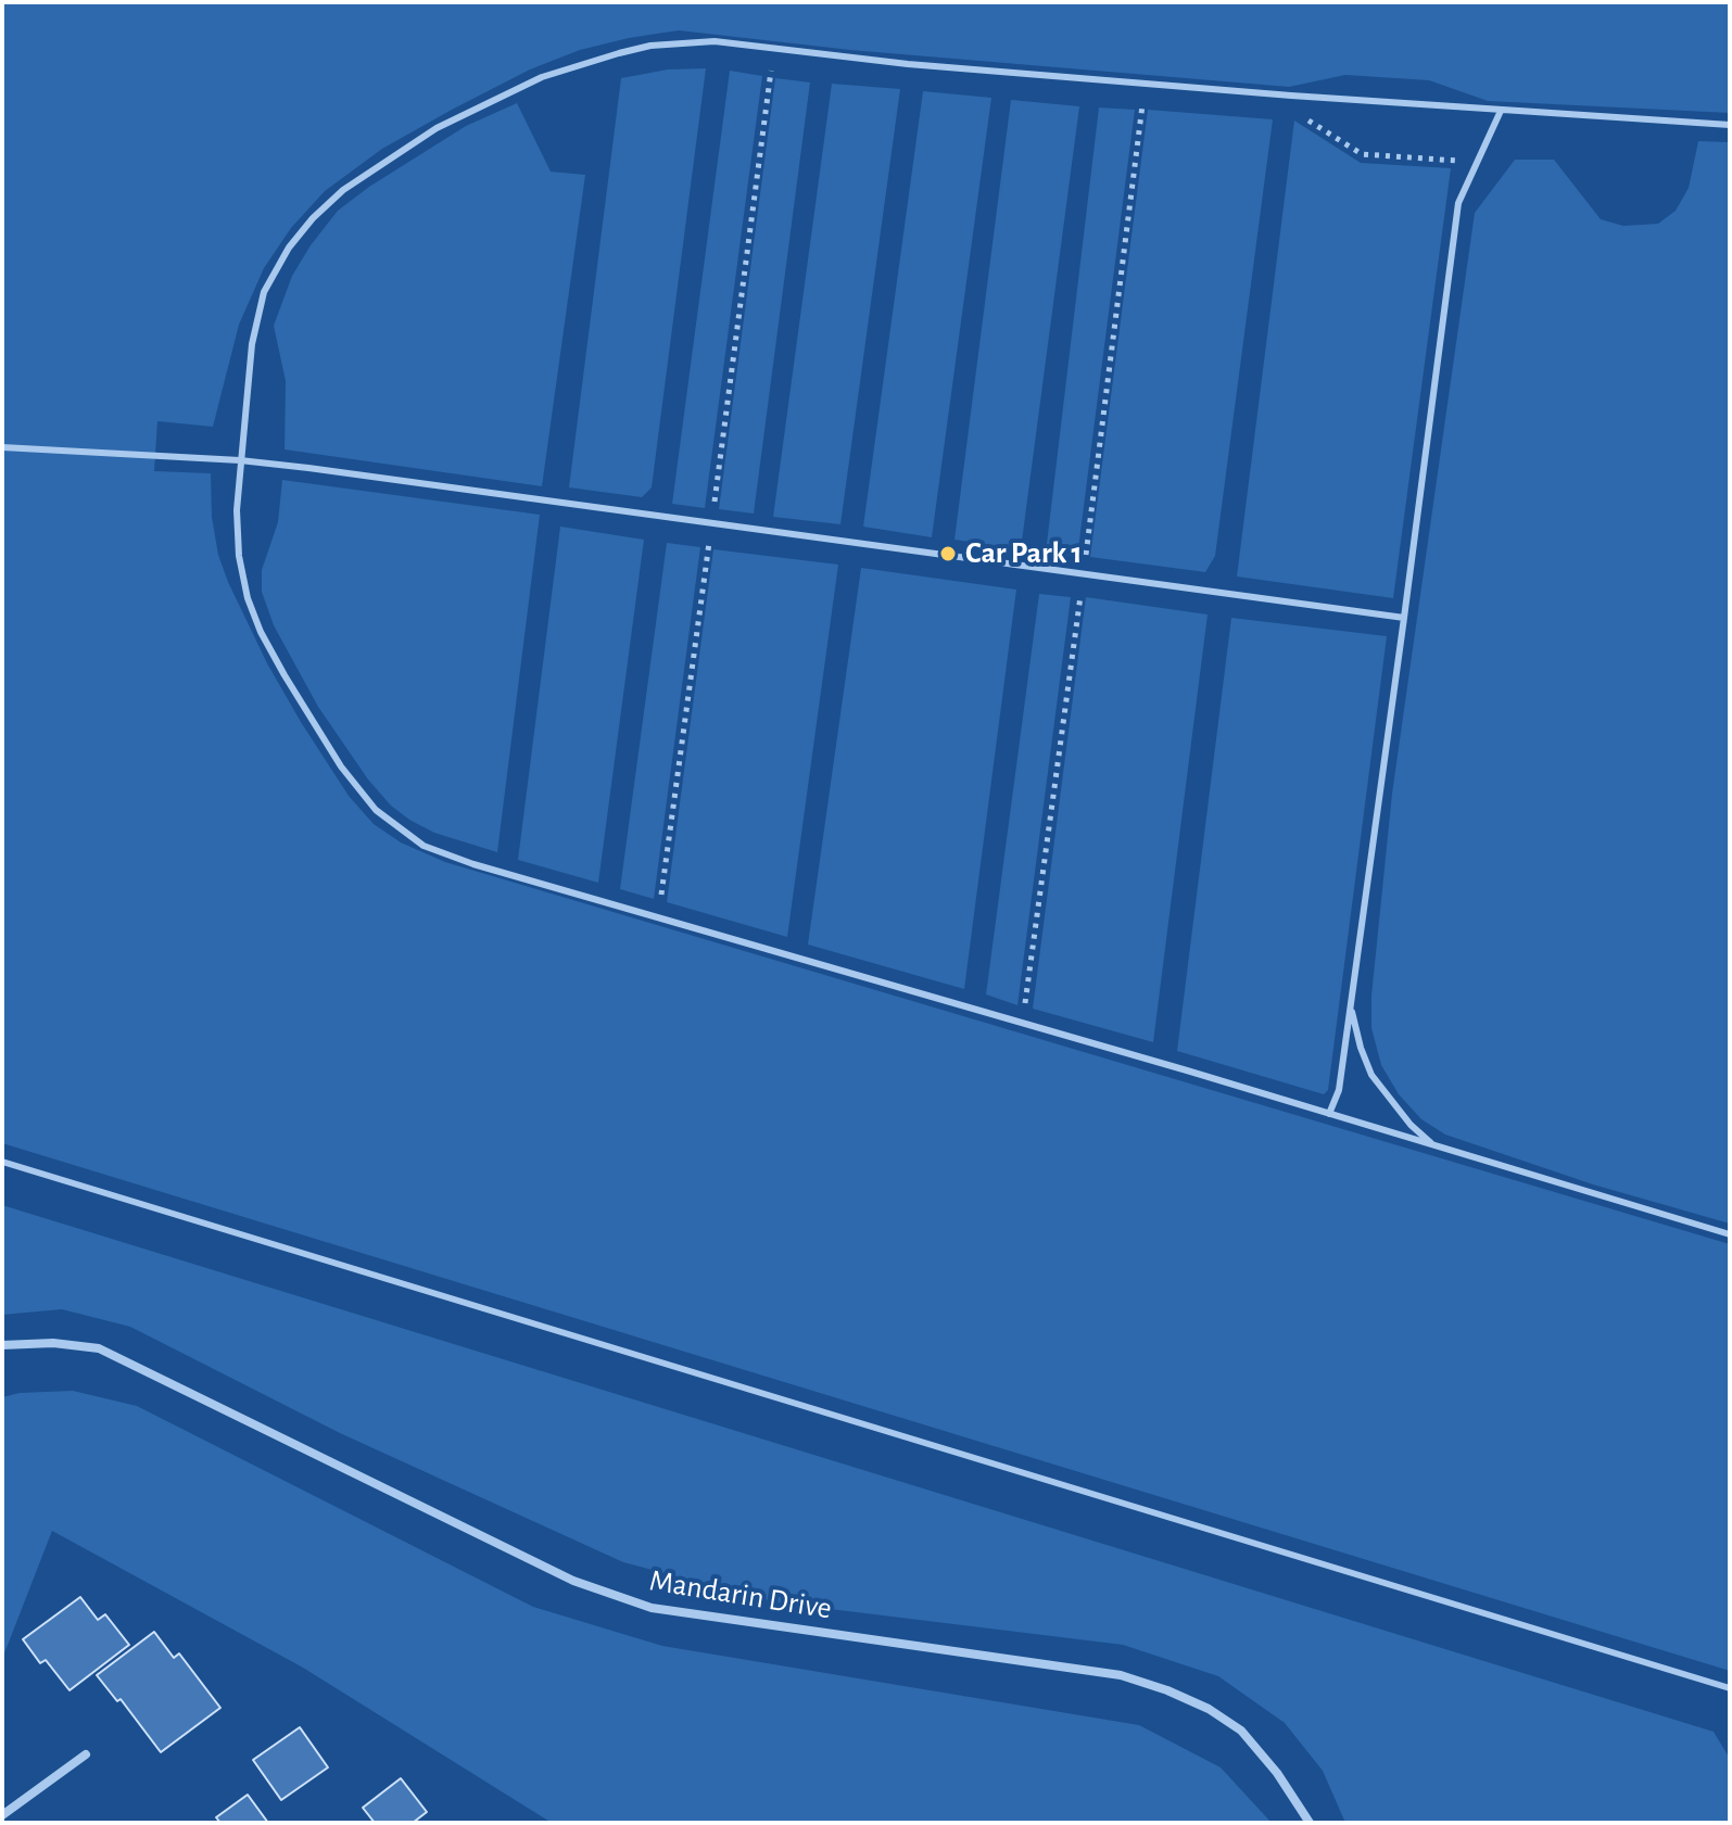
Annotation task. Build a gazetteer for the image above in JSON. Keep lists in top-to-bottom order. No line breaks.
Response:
{"streets":{"street":["Mandarin Drive"]},"places":["Car Park 1"]}
